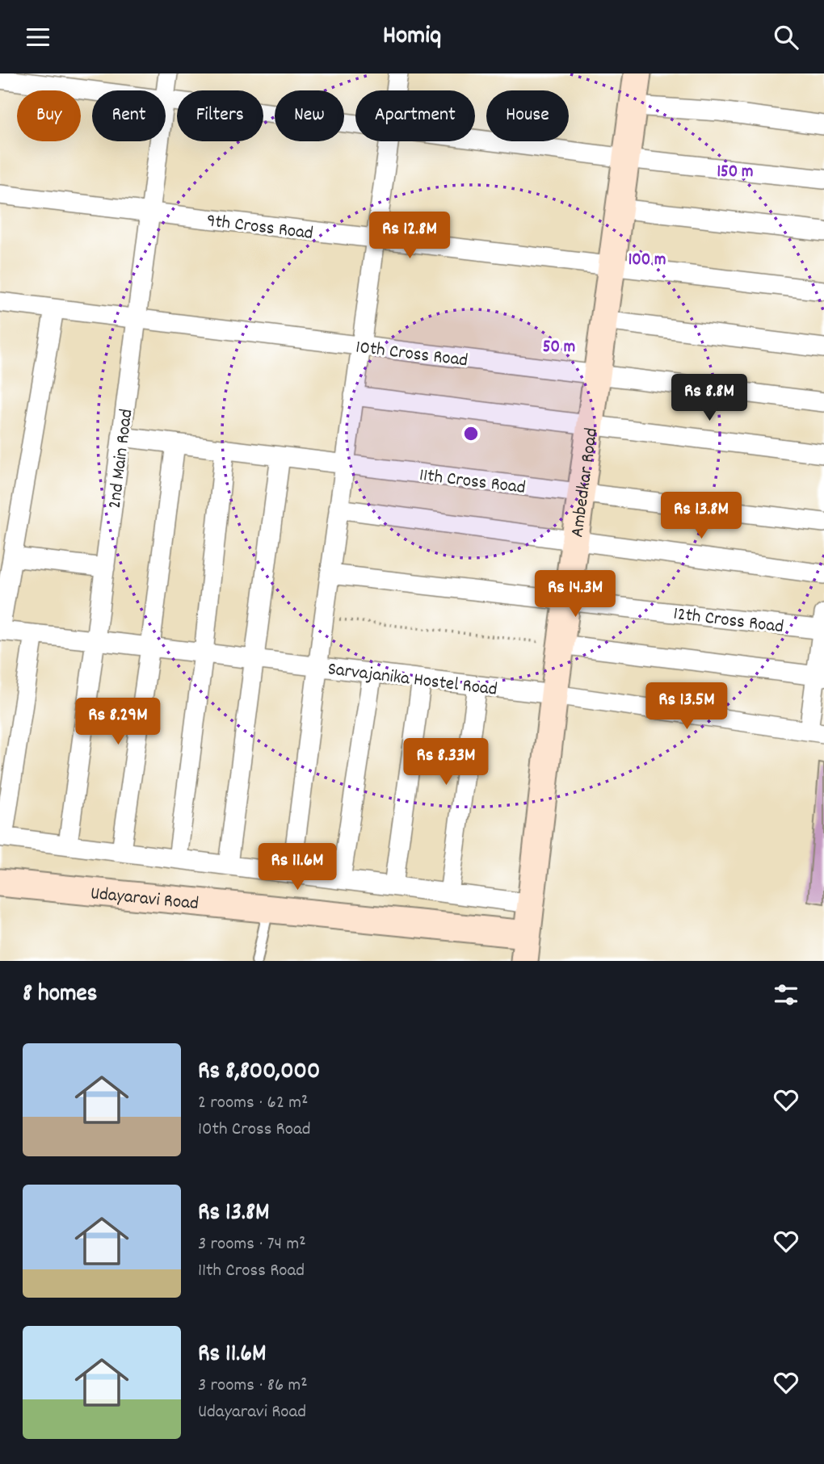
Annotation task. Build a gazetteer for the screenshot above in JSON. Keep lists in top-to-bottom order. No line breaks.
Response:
{"streets":{"street":["9th Cross Road","10th Cross Road","2nd Main Road","11th Cross Road","Ambedkar Road","12th Cross Road","Sarvajanika Hostel Road","Udayaravi Road"]},"crossings":[["9th Cross Road","2nd Main Road"],["9th Cross Road","Ambedkar Road"],["10th Cross Road","2nd Main Road"],["10th Cross Road","Ambedkar Road"],["2nd Main Road","11th Cross Road"],["2nd Main Road","Sarvajanika Hostel Road"],["11th Cross Road","Ambedkar Road"],["Ambedkar Road","12th Cross Road"],["Ambedkar Road","Sarvajanika Hostel Road"],["Ambedkar Road","Udayaravi Road"]],"page":{"header":"Homiq","chip":["Buy","Rent","Filters","New","Apartment","House"],"price":["Rs 12.8M","Rs 8.8M","Rs 13.8M","Rs 14.3M","Rs 13.5M","Rs 8.29M","Rs 8.33M","Rs 11.6M"],"heading":"8 homes","list":[{"name":"Rs 8,800,000","note":"2 rooms · 62 m² · 10th Cross Road"},{"name":"Rs 13.8M","note":"3 rooms · 74 m² · 11th Cross Road"},{"name":"Rs 11.6M","note":"3 rooms · 86 m² · Udayaravi Road"}]},"rings":["150 m","100 m","50 m"]}
